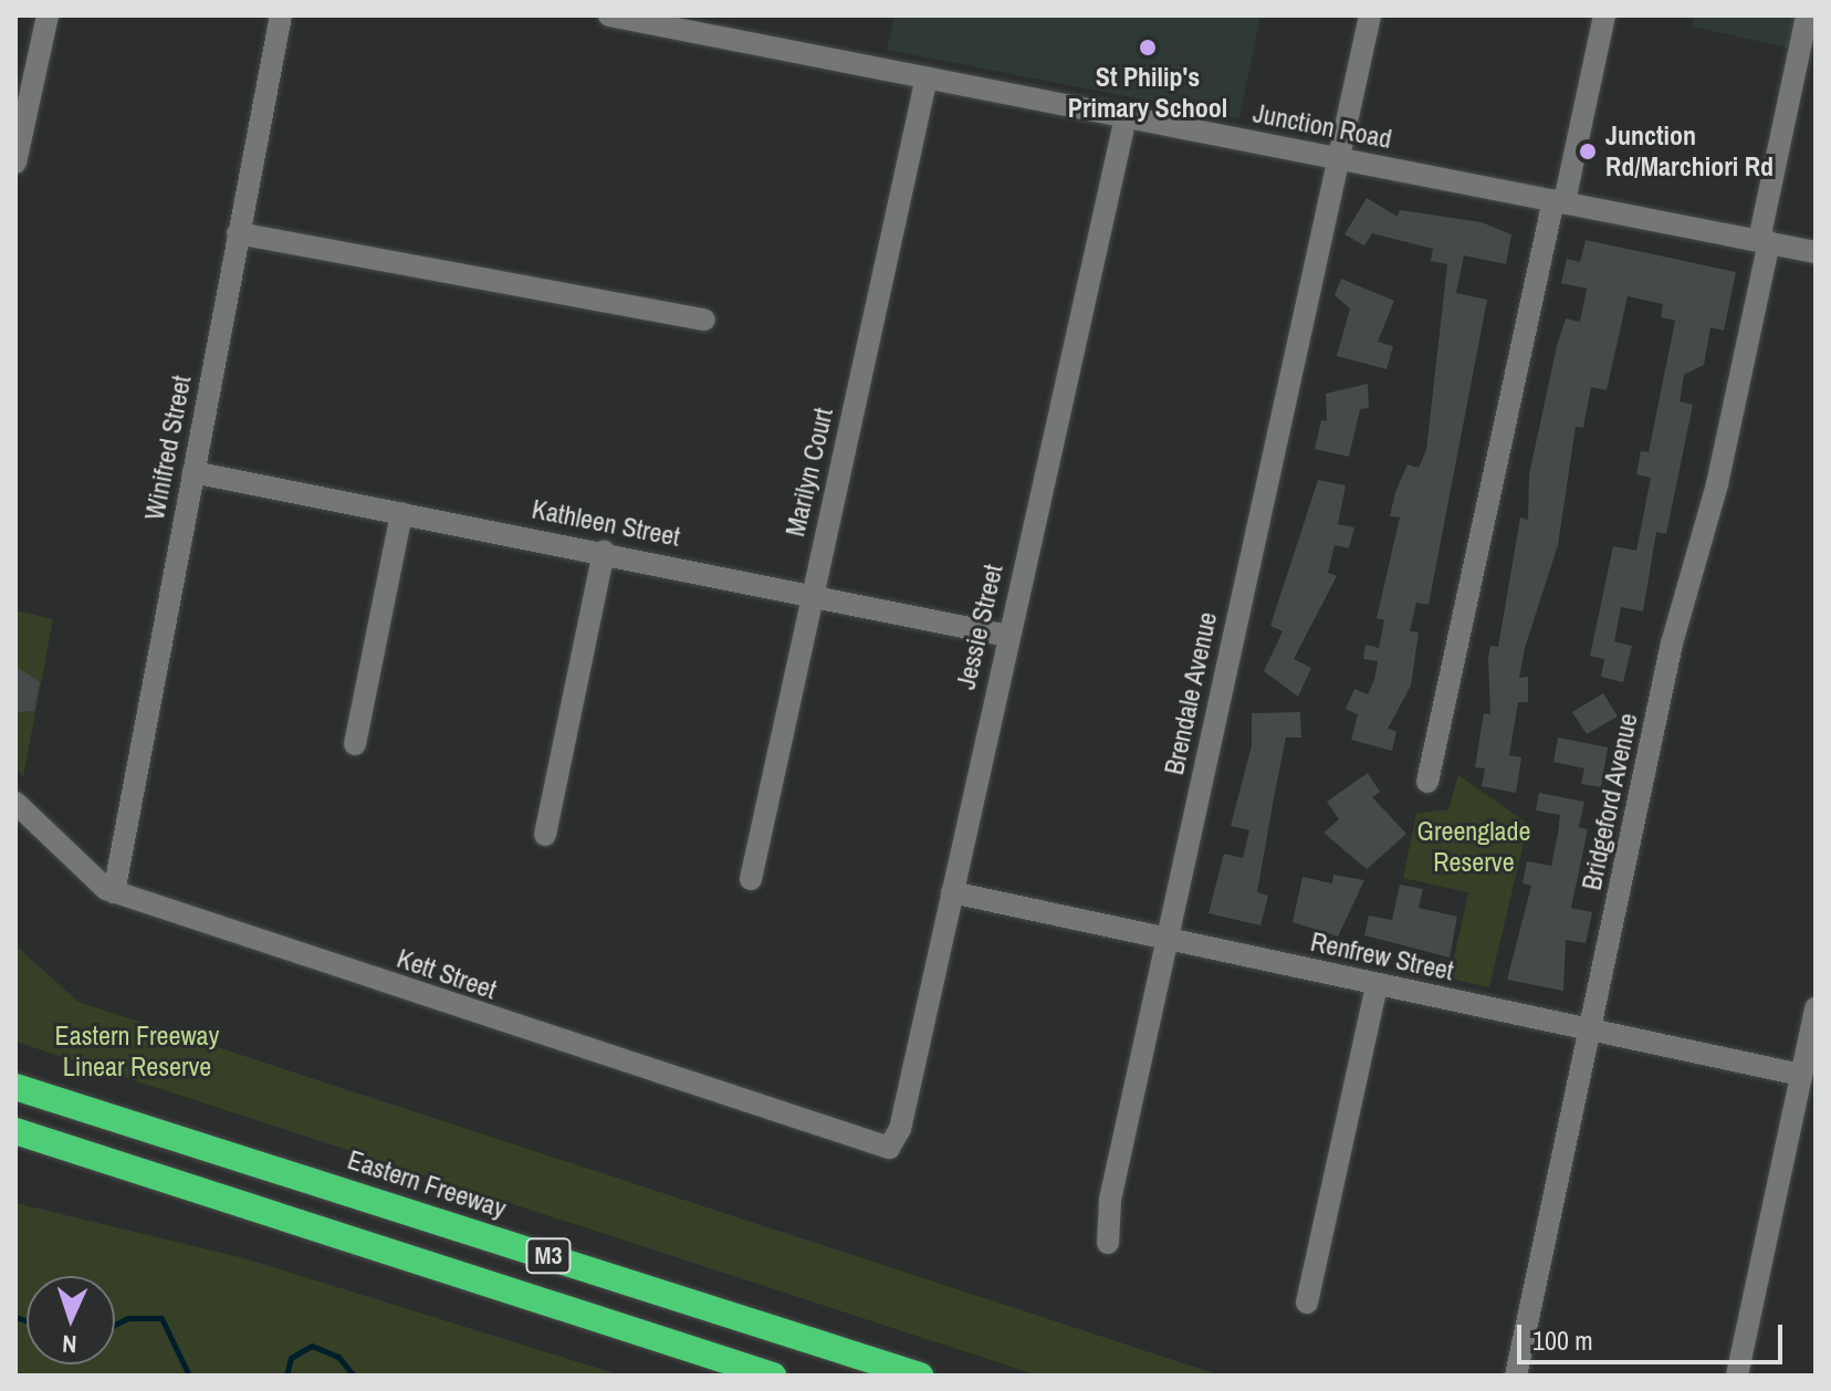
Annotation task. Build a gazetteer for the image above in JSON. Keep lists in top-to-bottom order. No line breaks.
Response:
{"streets":{"highway":["Eastern Freeway","M3"],"street":["Junction Road","Winifred Street","Marilyn Court","Kathleen Street","Jessie Street","Brendale Avenue","Bridgeford Avenue","Renfrew Street","Kett Street"]},"crossings":[["Junction Road","Marilyn Court"],["Junction Road","Jessie Street"],["Junction Road","Brendale Avenue"],["Junction Road","Bridgeford Avenue"],["Winifred Street","Kathleen Street"],["Winifred Street","Kett Street"],["Marilyn Court","Kathleen Street"],["Kathleen Street","Jessie Street"],["Jessie Street","Renfrew Street"],["Jessie Street","Kett Street"],["Brendale Avenue","Renfrew Street"],["Bridgeford Avenue","Renfrew Street"]],"parks":["Greenglade Reserve","Eastern Freeway Linear Reserve"],"places":["St Philip's Primary School","Junction Rd/Marchiori Rd"],"scale_bar":"100 m","north":"bottom"}
